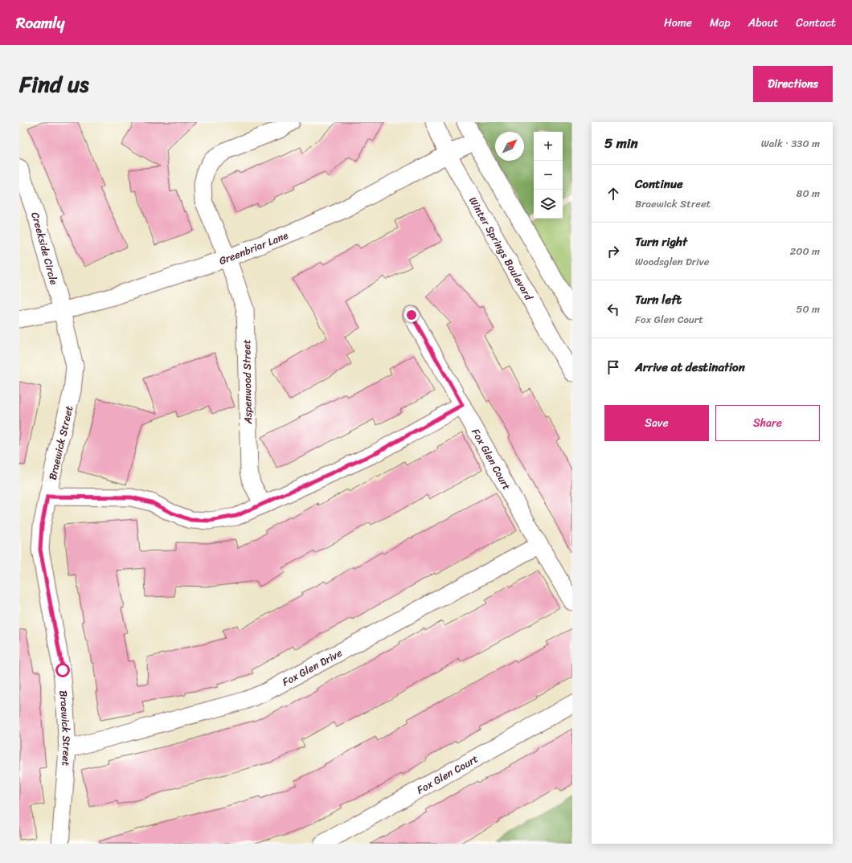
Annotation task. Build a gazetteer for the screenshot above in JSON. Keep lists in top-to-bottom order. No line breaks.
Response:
{"streets":{"street":["Greenbriar Lane","Creekside Circle","Winter Springs Boulevard","Aspenwood Street","Braewick Street","Fox Glen Court","Fox Glen Drive"]},"crossings":[["Greenbriar Lane","Creekside Circle"],["Greenbriar Lane","Winter Springs Boulevard"],["Greenbriar Lane","Aspenwood Street"],["Greenbriar Lane","Braewick Street"],["Creekside Circle","Braewick Street"],["Braewick Street","Fox Glen Drive"],["Fox Glen Court","Fox Glen Drive"]],"north":"top right","page":{"header":"Roamly","nav":["Home","Map","About","Contact"],"title":"Find us","buttons":["Directions",["Save","Share"]],"heading":["5 min","Walk · 330 m"],"map_buttons":["+","−"],"list":[["Continue","Braewick Street","80 m"],["Turn right","Woodsglen Drive","200 m"],["Turn left","Fox Glen Court","50 m"],"Arrive at destination"]}}
